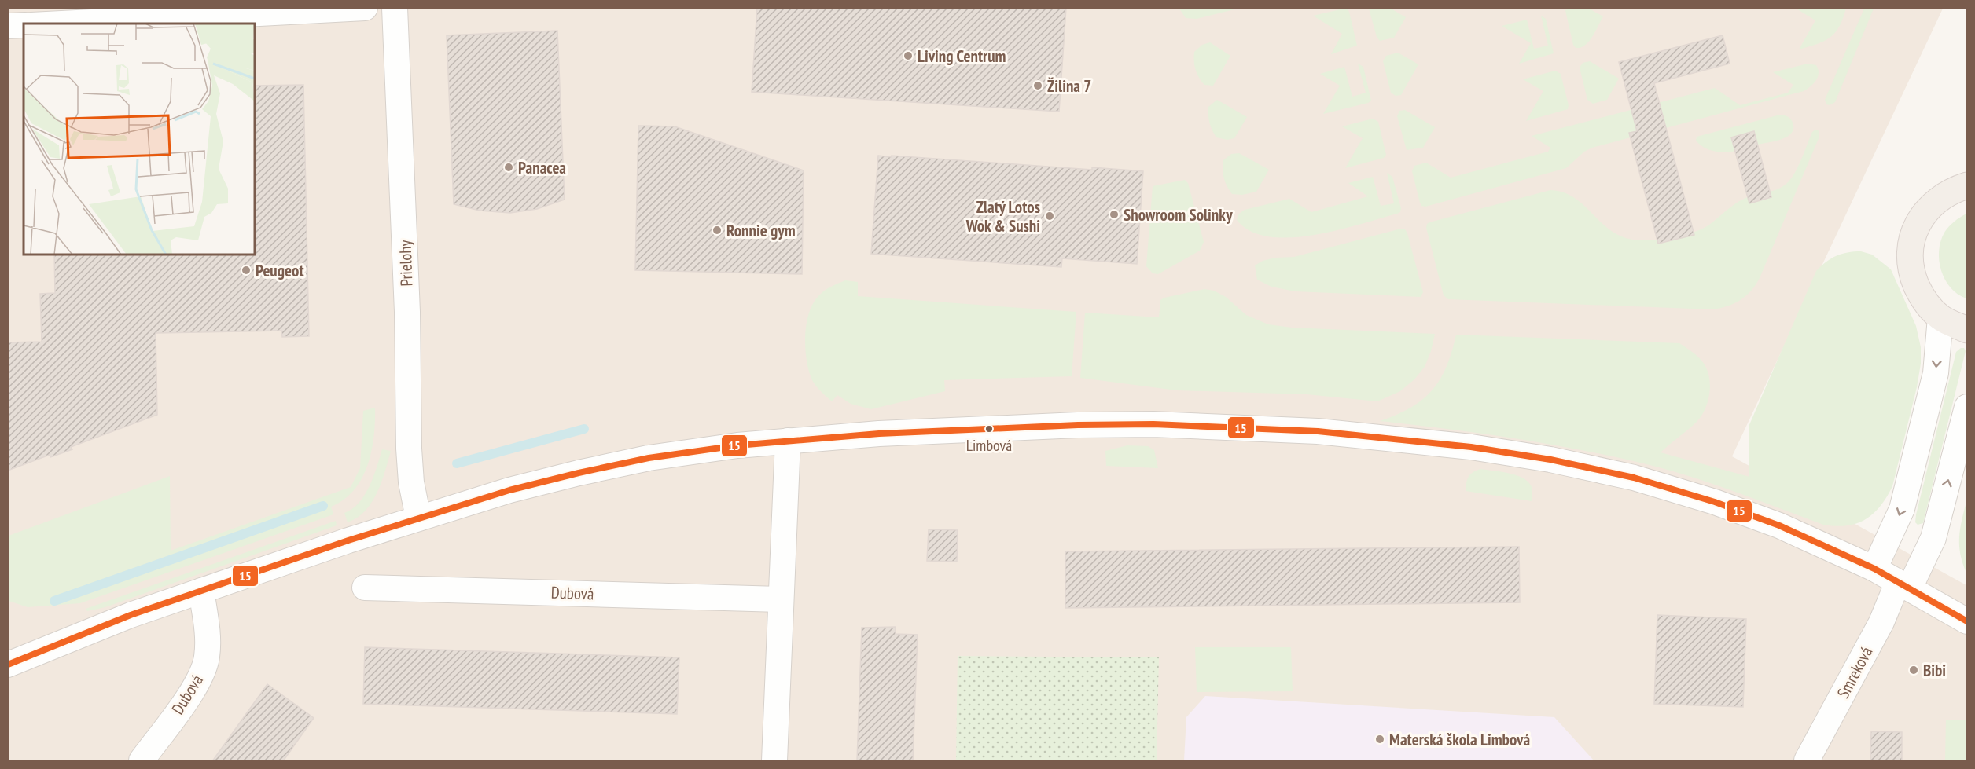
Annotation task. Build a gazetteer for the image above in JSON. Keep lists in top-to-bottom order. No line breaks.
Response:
{"streets":{"street":["Prielohy","Dubová","Smreková"]},"places":["Living Centrum","Žilina 7","Panacea","Showroom Solinky","Zlatý Lotos Wok & Sushi","Ronnie gym","Peugeot","Limbová","Bibi","Materská škola Limbová"],"lines":["transit line 15"]}
